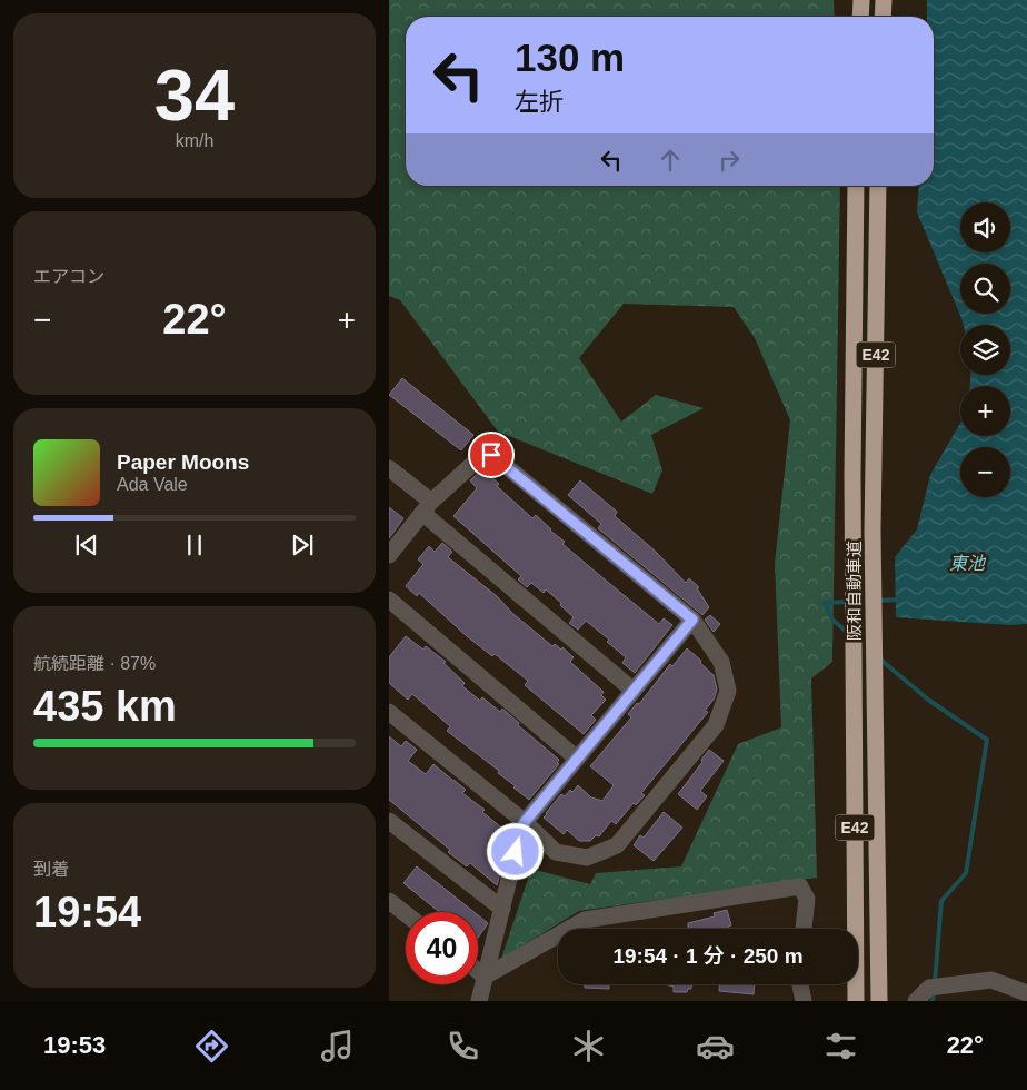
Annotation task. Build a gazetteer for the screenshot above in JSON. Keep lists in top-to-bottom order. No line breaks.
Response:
{"streets":{"highway":["E42","阪和自動車道"]},"water":["東池"],"page":{"tile":[["34","km/h"],"エアコン",["航続距離 · 87%","435 km"],["到着","19:54"]],"turn":["130 m","左折"],"map_buttons":["+","−"],"heat":["−","22°","+"],"song":["Paper Moons","Ada Vale"],"limit":"40","trip":"19:54 · 1 分 · 250 m","tabs":["19:53","22°"]}}
